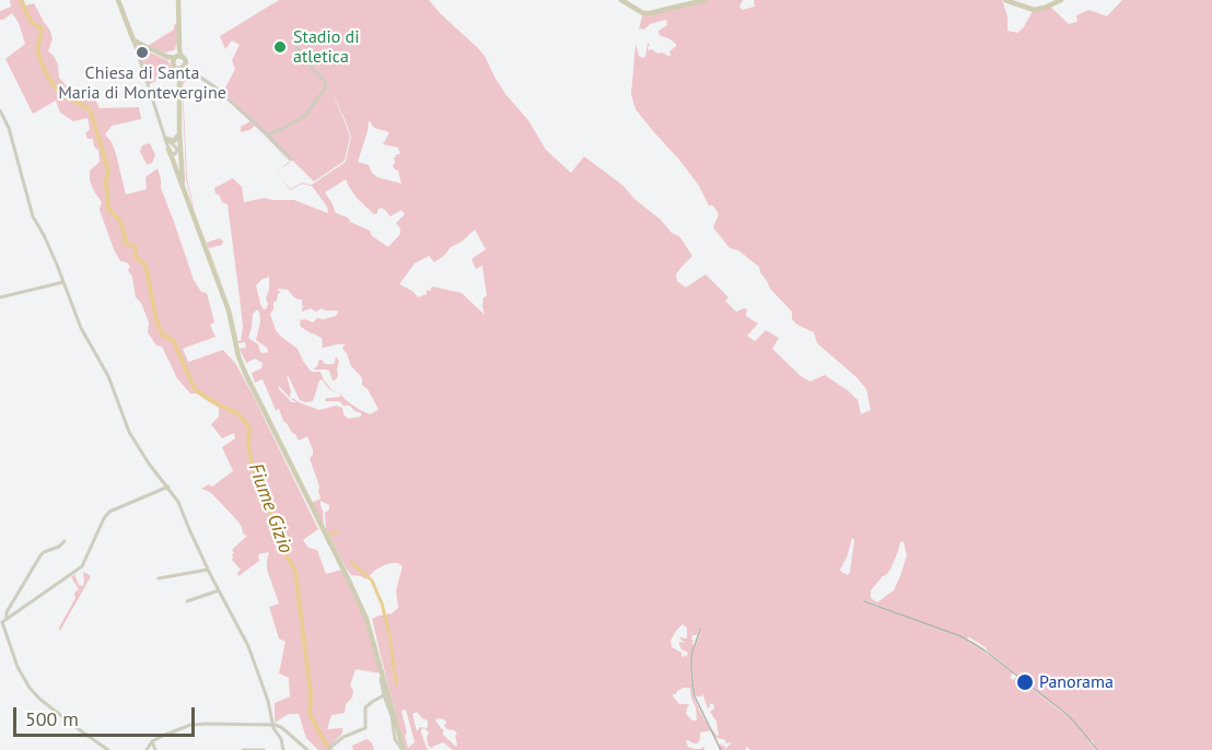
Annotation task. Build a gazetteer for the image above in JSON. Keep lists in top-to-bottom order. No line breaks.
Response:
{"water":["Fiume Gizio"],"places":["Stadio di atletica","Chiesa di Santa Maria di Montevergine","Panorama"],"scale_bar":"500 m"}
